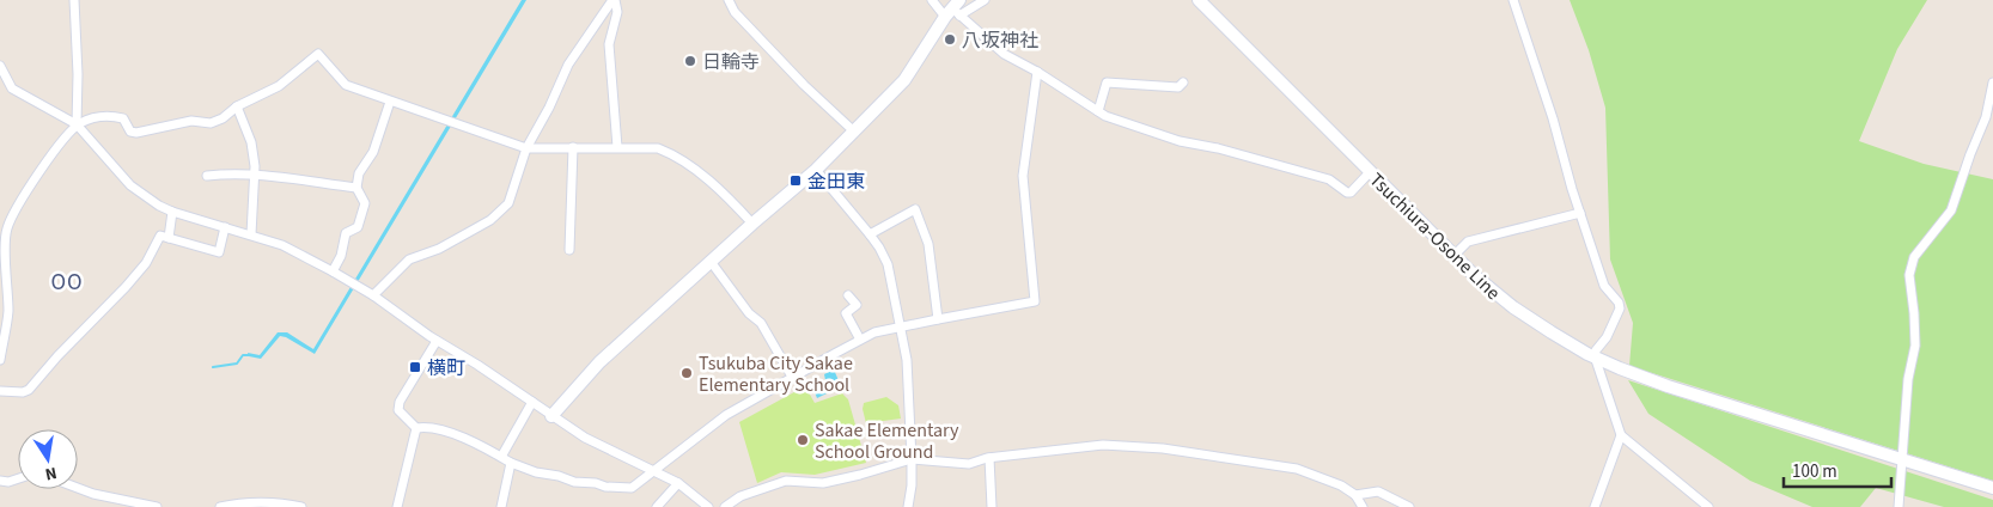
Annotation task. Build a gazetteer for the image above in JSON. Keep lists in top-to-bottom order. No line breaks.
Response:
{"streets":{"main road":["Tsuchiura-Osone Line"]},"districts":["OO"],"places":{"other":["八坂神社","日輪寺","Tsukuba City Sakae Elementary School","Sakae Elementary School Ground"],"transit":["金田東","横町"]},"scale_bar":"100 m","north":"bottom"}
